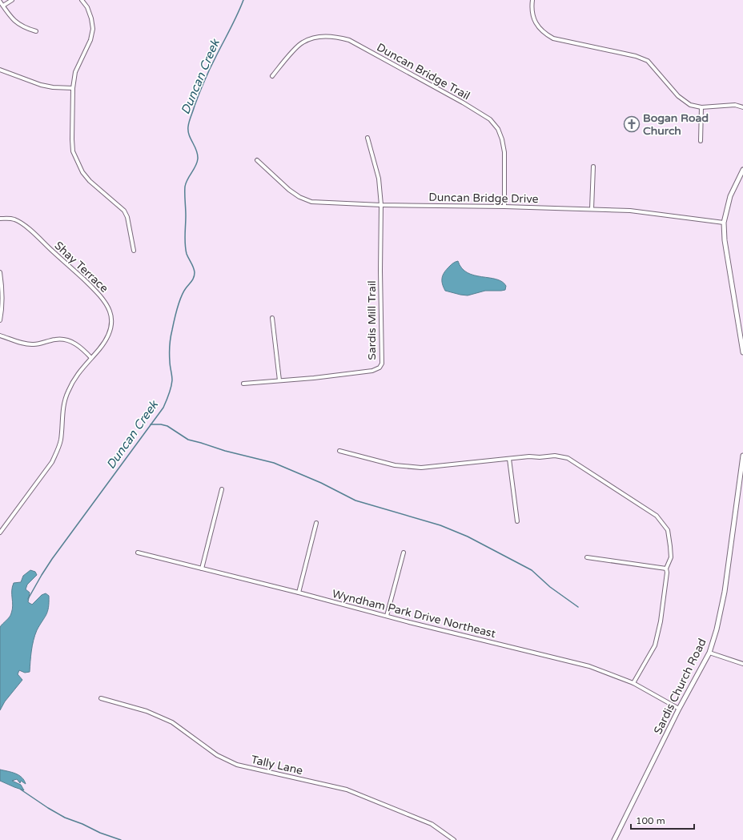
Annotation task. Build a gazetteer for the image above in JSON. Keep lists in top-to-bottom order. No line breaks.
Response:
{"streets":{"street":["Duncan Bridge Trail","Duncan Bridge Drive","Shay Terrace","Sardis Mill Trail","Wyndham Park Drive Northeast","Sardis Church Road","Tally Lane"]},"crossings":[["Duncan Bridge Trail","Duncan Bridge Drive"],["Duncan Bridge Drive","Sardis Mill Trail"],["Wyndham Park Drive Northeast","Sardis Church Road"]],"water":["Duncan Creek"],"places":{"church":["Bogan Road Church"]},"scale_bar":"100 m"}
